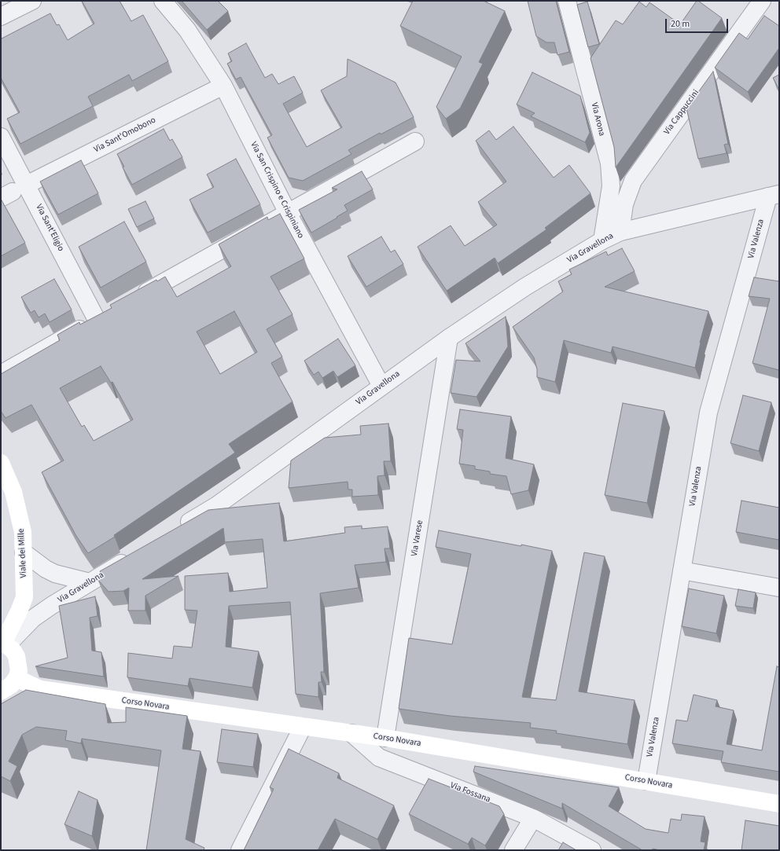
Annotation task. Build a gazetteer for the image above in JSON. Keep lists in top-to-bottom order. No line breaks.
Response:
{"streets":{"main road":["Viale dei Mille","Corso Novara"],"street":["Via Cappuccini","Via Arona","Via Sant'Omobono","Via San Crispino e Crispiniano","Via Sant'Eligio","Via Valenza","Via Gravellona","Via Varese","Via Fossana"]},"crossings":[["Via Cappuccini","Via Gravellona"],["Via Arona","Via Gravellona"],["Via Sant'Omobono","Via San Crispino e Crispiniano"],["Via Sant'Omobono","Via Sant'Eligio"],["Via San Crispino e Crispiniano","Via Gravellona"],["Via Valenza","Via Gravellona"],["Via Valenza","Corso Novara"],["Via Gravellona","Via Varese"],["Via Gravellona","Viale dei Mille"],["Via Varese","Corso Novara"],["Corso Novara","Via Fossana"]],"scale_bar":"20 m"}
